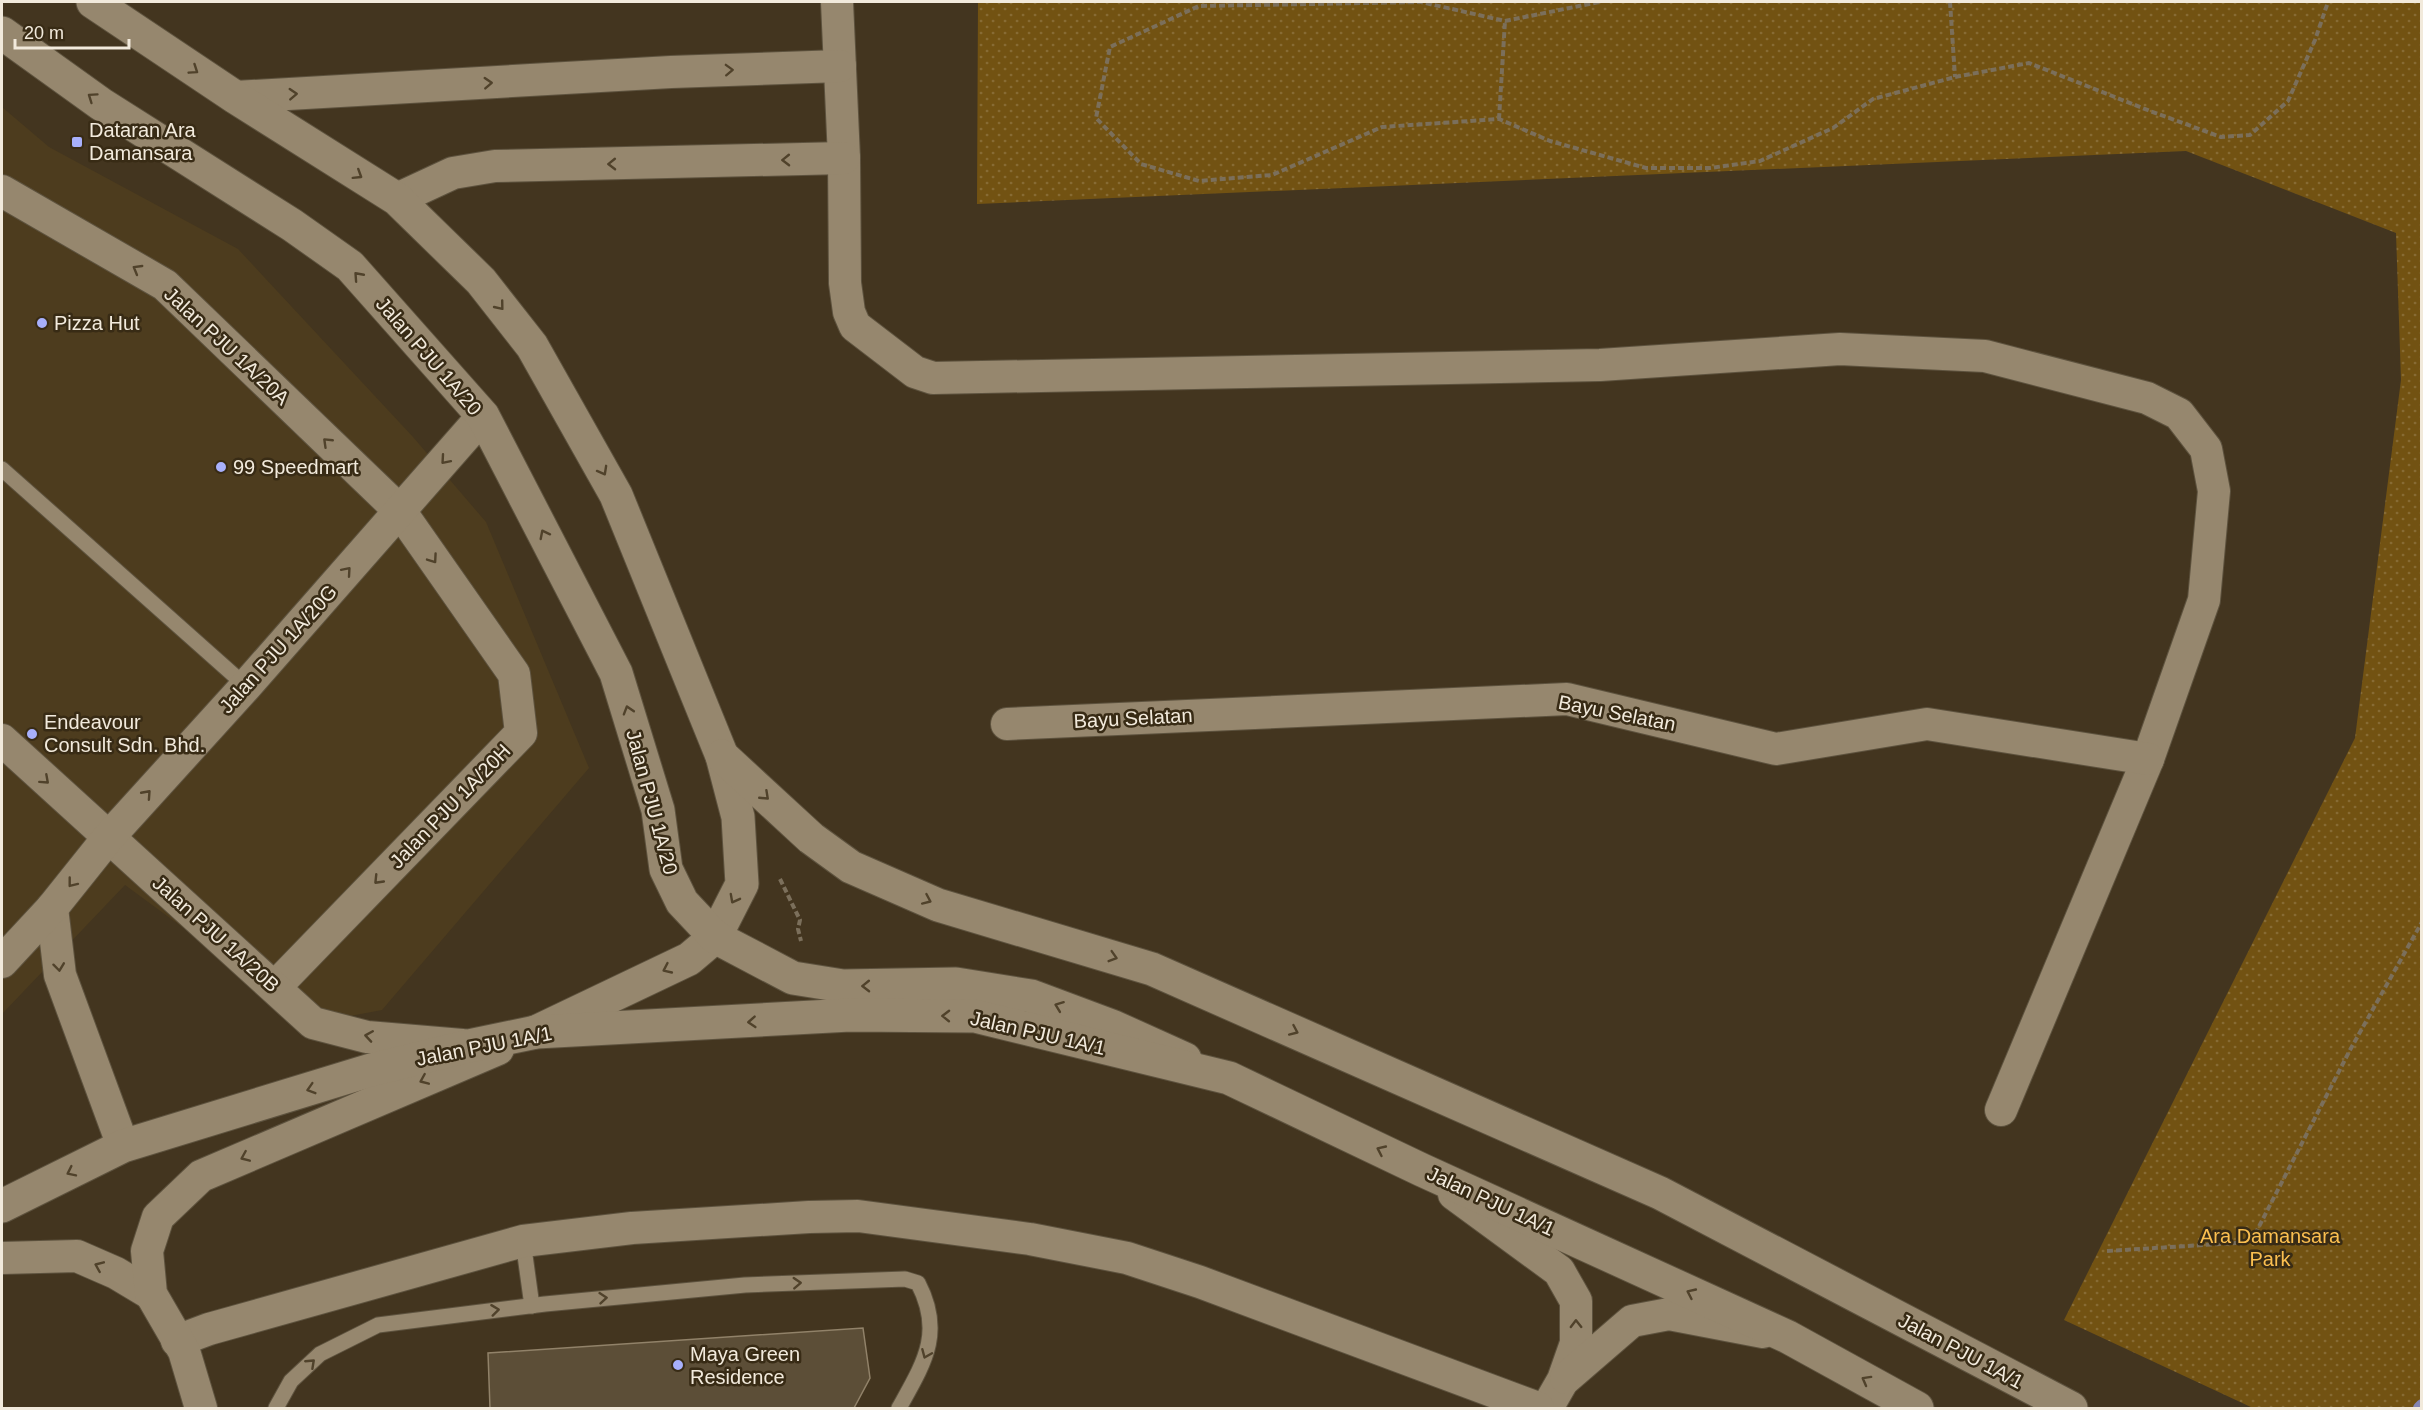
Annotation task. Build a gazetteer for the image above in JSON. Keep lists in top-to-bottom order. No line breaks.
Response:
{"streets":{"main road":["Jalan PJU 1A/20","Jalan PJU 1A/1"],"street":["Jalan PJU 1A/20A","Jalan PJU 1A/20G","Bayu Selatan","Jalan PJU 1A/20H","Jalan PJU 1A/20B"]},"crossings":[["Jalan PJU 1A/20A","Jalan PJU 1A/20G"],["Jalan PJU 1A/20A","Jalan PJU 1A/20H"],["Jalan PJU 1A/20","Jalan PJU 1A/20G"],["Jalan PJU 1A/20","Jalan PJU 1A/1"],["Jalan PJU 1A/20G","Jalan PJU 1A/20H"],["Jalan PJU 1A/20G","Jalan PJU 1A/20B"],["Jalan PJU 1A/20H","Jalan PJU 1A/20B"],["Jalan PJU 1A/20B","Jalan PJU 1A/1"]],"one_way":["Jalan PJU 1A/20A","Jalan PJU 1A/20H"],"parks":["Ara Damansara Park"],"places":{"transit":["Dataran Ara Damansara"],"other":["Pizza Hut","99 Speedmart","Endeavour Consult Sdn. Bhd.","Maya Green Residence"]},"scale_bar":"20 m"}
